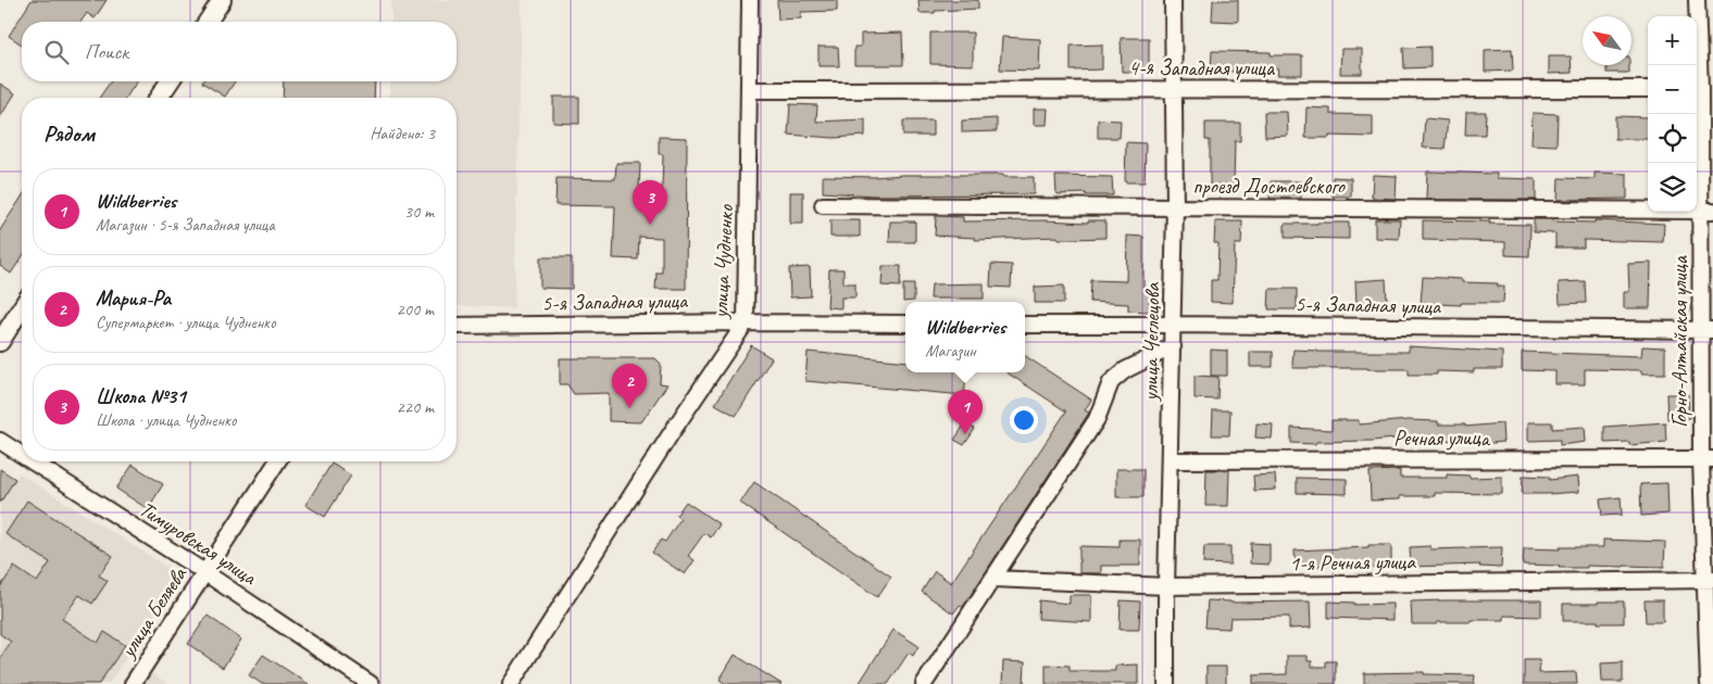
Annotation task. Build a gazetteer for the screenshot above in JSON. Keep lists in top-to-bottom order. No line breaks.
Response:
{"streets":{"street":["4-я Западная улица","проезд Достоевского","улица Чудненко","5-я Западная улица","улица Чеглецова","Горно-Алтайская улица","Речная улица","Тимуровская улица","1-я Речная улица","улица Беляева"]},"crossings":[["4-я Западная улица","улица Чудненко"],["4-я Западная улица","улица Чеглецова"],["проезд Достоевского","улица Чеглецова"],["проезд Достоевского","Горно-Алтайская улица"],["улица Чудненко","5-я Западная улица"],["5-я Западная улица","улица Чеглецова"],["5-я Западная улица","Горно-Алтайская улица"],["улица Чеглецова","Речная улица"],["улица Чеглецова","1-я Речная улица"],["Горно-Алтайская улица","Речная улица"],["Горно-Алтайская улица","1-я Речная улица"],["Тимуровская улица","улица Беляева"]],"north":"top left","page":{"map_buttons":["+","−"],"search":"Поиск","heading":["Рядом","Найдено: 3"],"list":[{"mark":"1","name":"Wildberries","note":"Магазин · 5-я Западная улица","value":"30 m"},{"mark":"2","name":"Мария-Ра","note":"Супермаркет · улица Чудненко","value":"200 m"},{"mark":"3","name":"Школа №31","note":"Школа · улица Чудненко","value":"220 m"}],"pins":["3","2","1"],"popup":["Wildberries","Магазин"]}}
